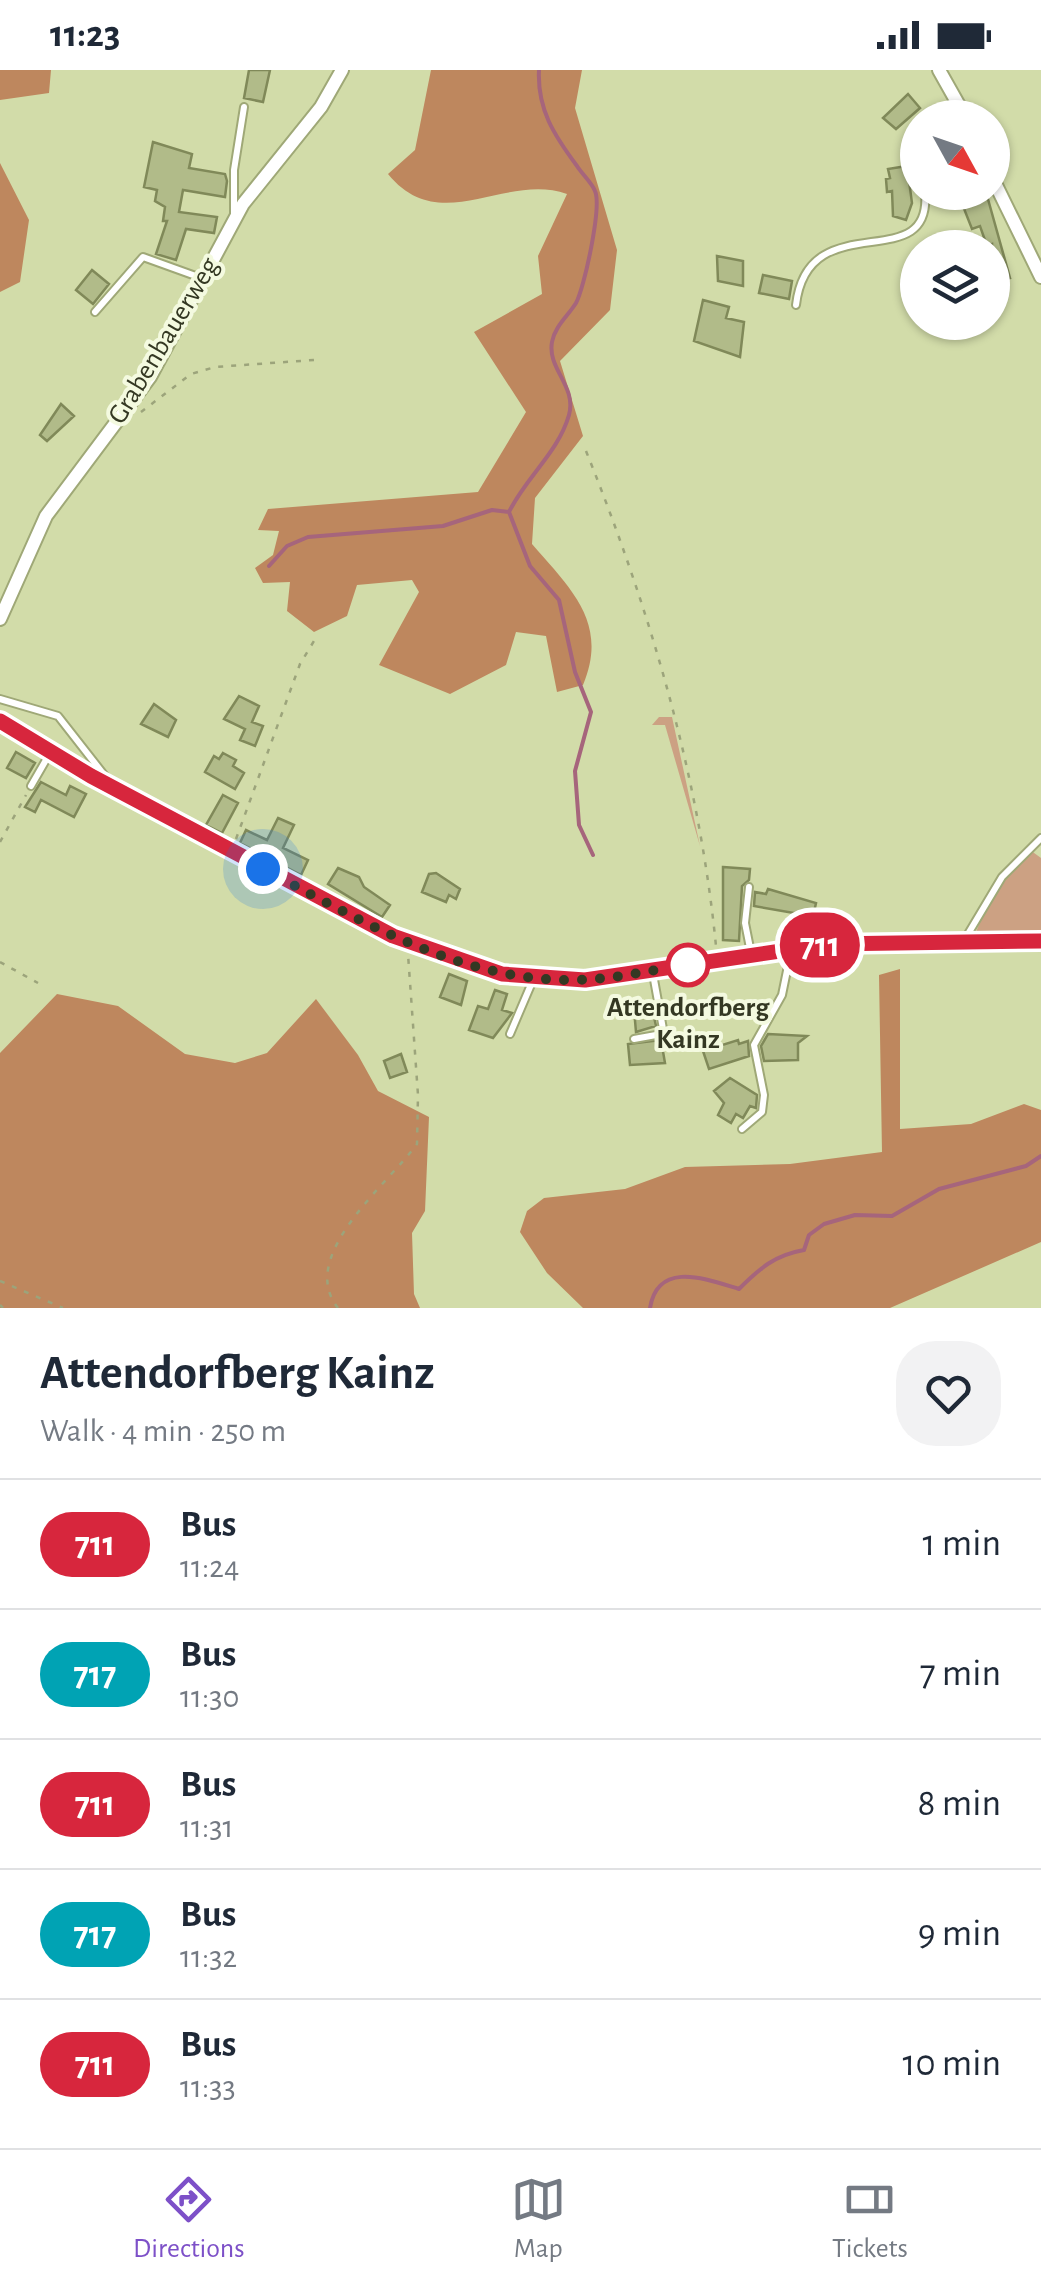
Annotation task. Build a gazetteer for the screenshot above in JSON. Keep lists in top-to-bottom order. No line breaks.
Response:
{"streets":{"street":["Grabenbauerweg"]},"places":["Attendorfberg Kainz"],"lines":["bus line 711"],"north":"bottom right","page":{"status":"11:23","on_map":"711","heading":["Attendorfberg Kainz","Walk · 4 min · 250 m"],"list":[{"mark":"711","name":"Bus","note":"11:24","value":"1 min"},{"mark":"717","name":"Bus","note":"11:30","value":"7 min"},{"mark":"711","name":"Bus","note":"11:31","value":"8 min"},{"mark":"717","name":"Bus","note":"11:32","value":"9 min"},{"mark":"711","name":"Bus","note":"11:33","value":"10 min"}],"tabs":["Directions","Map","Tickets"]}}
